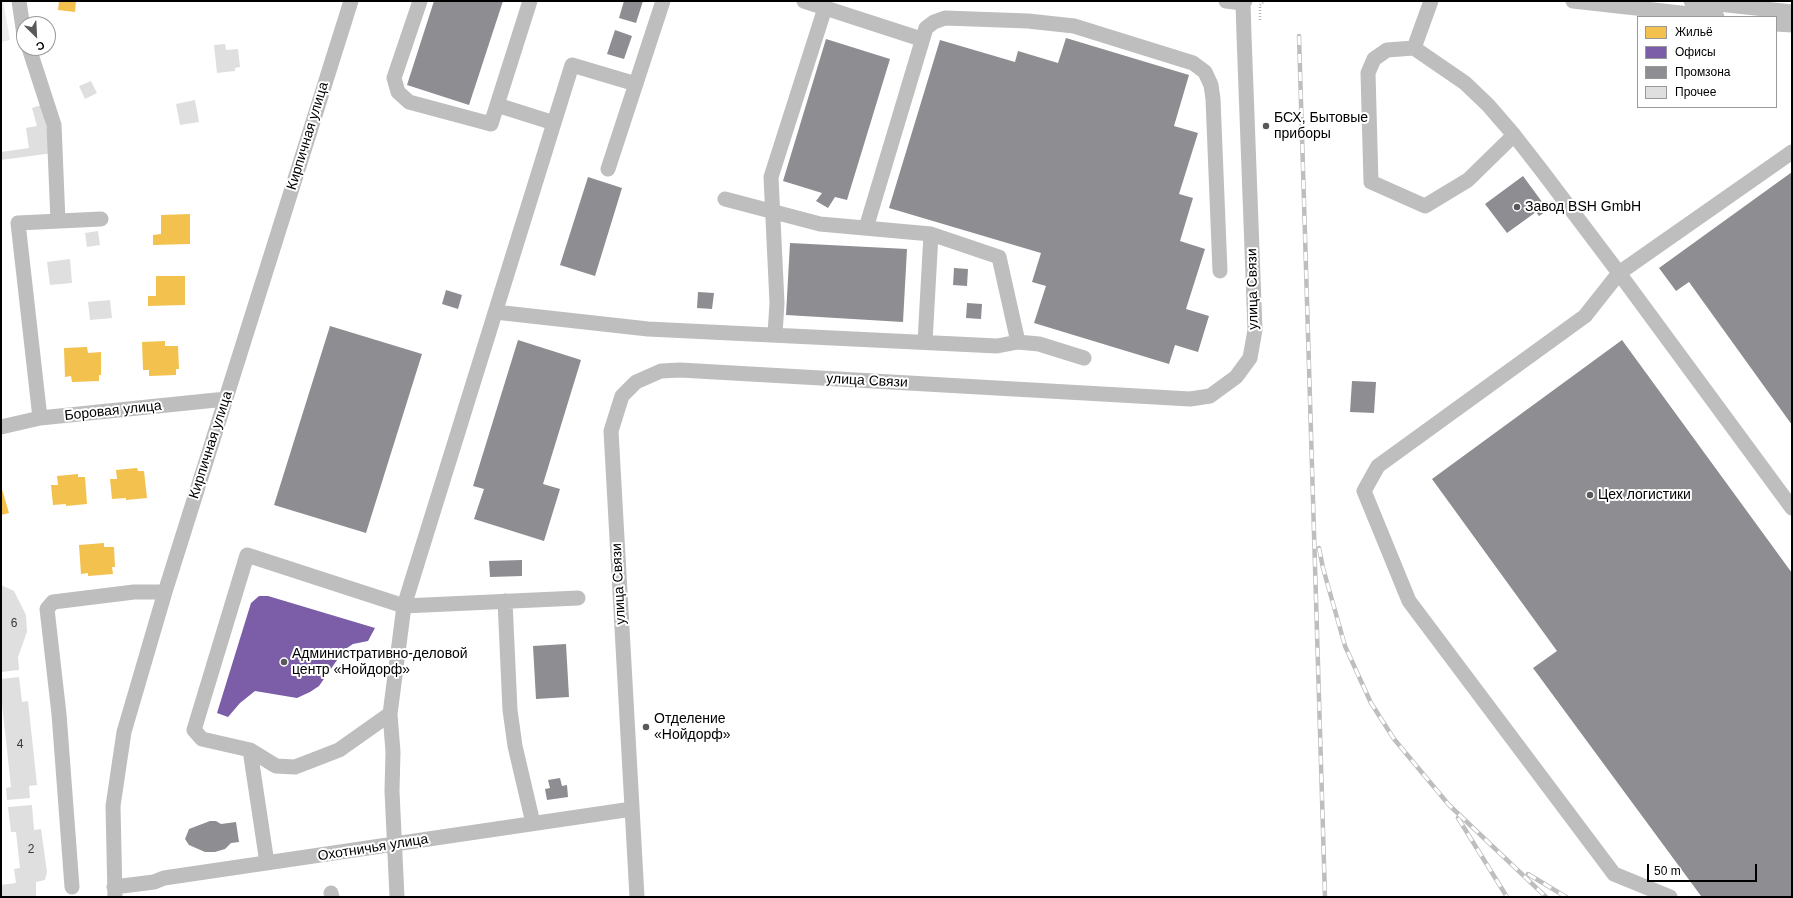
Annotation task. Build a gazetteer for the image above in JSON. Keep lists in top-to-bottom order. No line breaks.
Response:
{"streets":{"street":["Кирпичная улица","улица Связи","Боровая улица","Охотничья улица"]},"crossings":[["Кирпичная улица","Боровая улица"],["Кирпичная улица","Охотничья улица"],["улица Связи","Охотничья улица"]],"places":["БСХ, Бытовые приборы","Завод BSH GmbH","Цех логистики","Административно-деловой центр «Нойдорф»","Отделение «Нойдорф»"],"house_numbers":["6","4","2"],"legend":["Жильё","Офисы","Промзона","Прочее"],"scale_bar":"50 m","north":"bottom right"}
